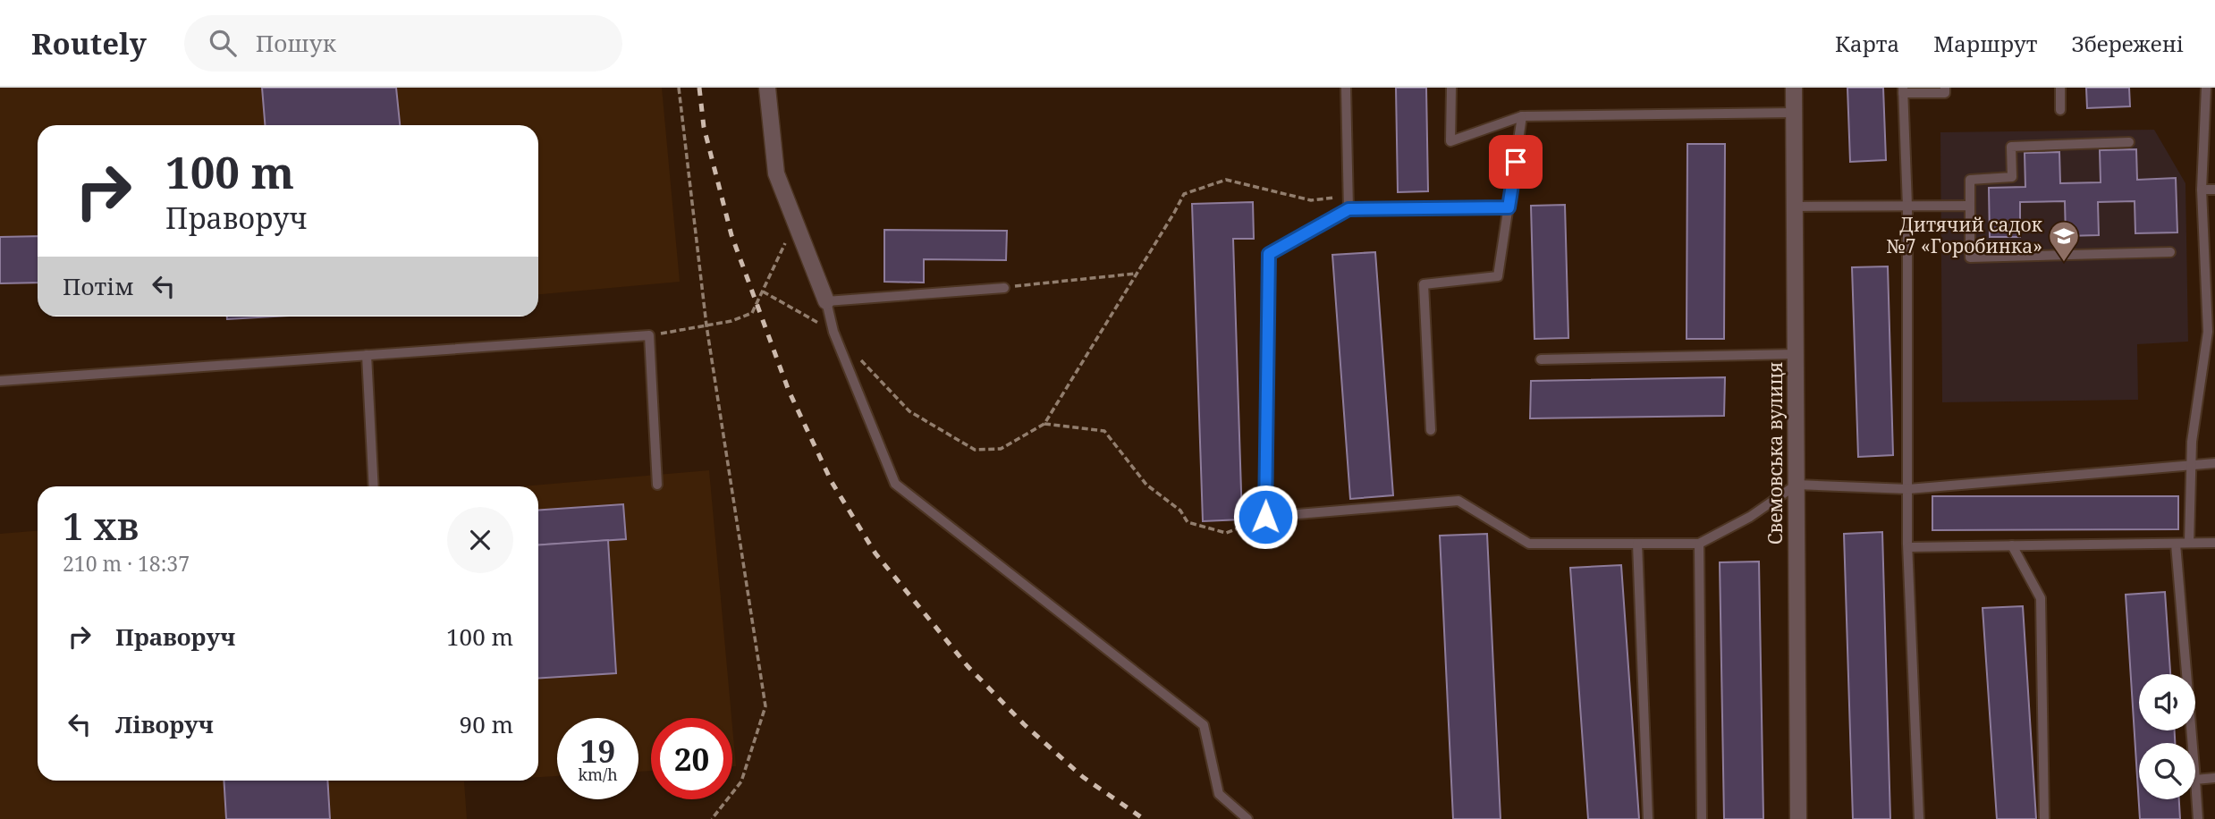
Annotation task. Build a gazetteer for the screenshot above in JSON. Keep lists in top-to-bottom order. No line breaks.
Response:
{"streets":{"street":["Свемовська вулиця"]},"places":{"school or university":["Дитячий садок №7 «Горобинка»"]},"page":{"header":"Routely","search":"Пошук","nav":["Карта","Маршрут","Збережені"],"turn":["100 m","Праворуч"],"then":"Потім","heading":["1 хв","210 m · 18:37"],"list":[{"name":"Праворуч","value":"100 m"},{"name":"Ліворуч","value":"90 m"}],"speed":"19 km/h","limit":"20"}}
